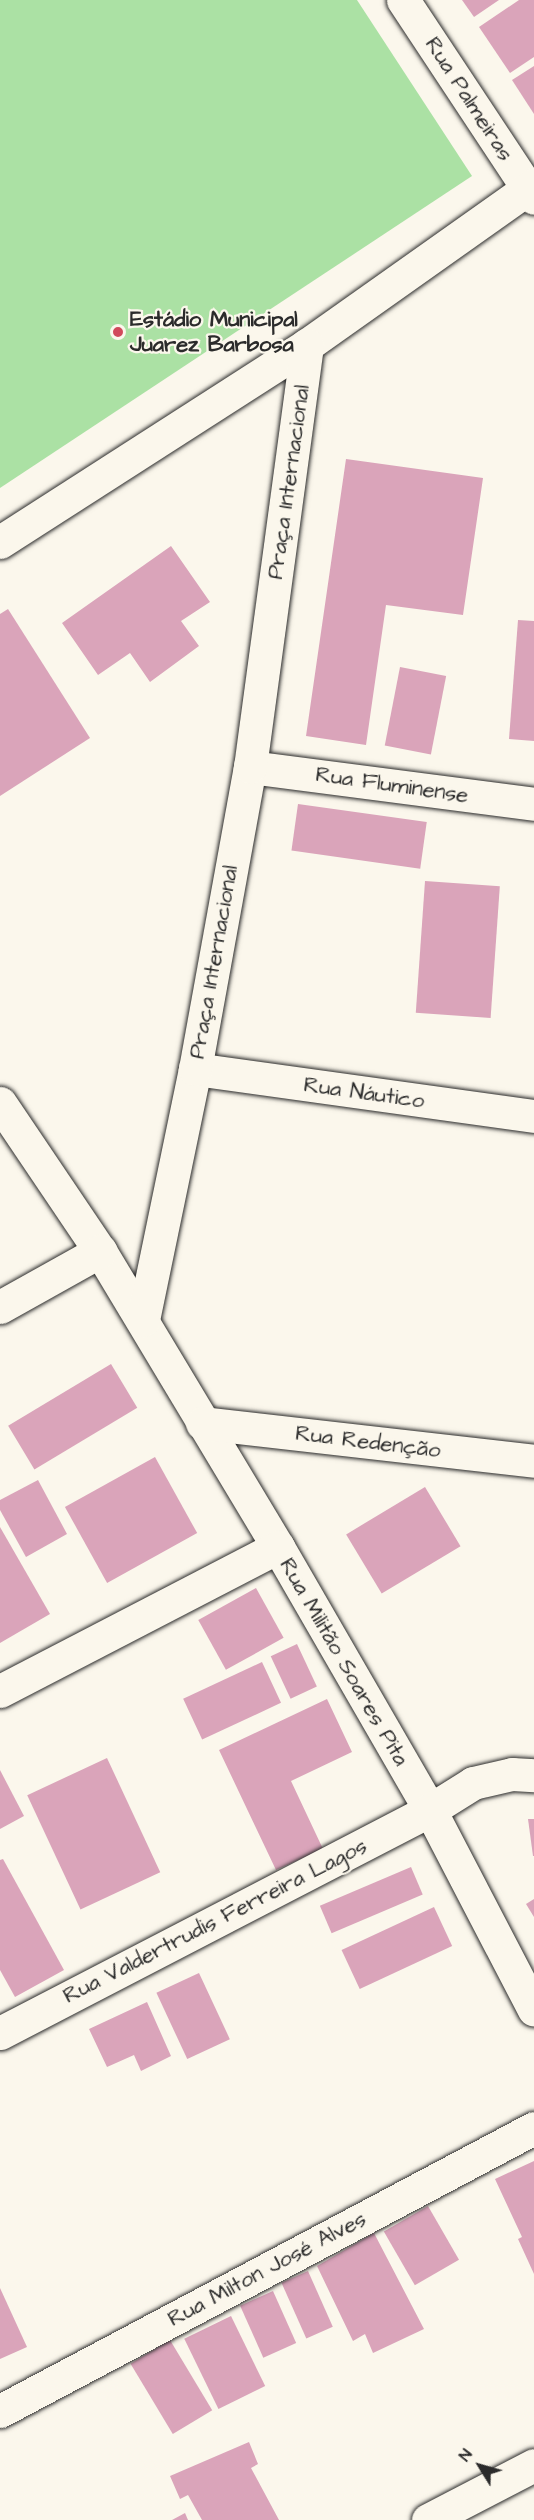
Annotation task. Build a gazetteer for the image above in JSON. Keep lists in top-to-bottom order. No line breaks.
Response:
{"streets":{"street":["Rua Palmeiras","Praça Internacional","Rua Fluminense","Rua Náutico","Rua Redenção","Rua Militão Soares Pita","Rua Valdertrudis Ferreira Lagos","Rua Milton José Alves"]},"crossings":[["Rua Palmeiras","Praça Internacional"],["Praça Internacional","Rua Fluminense"],["Praça Internacional","Rua Náutico"],["Praça Internacional","Rua Militão Soares Pita"],["Rua Redenção","Rua Militão Soares Pita"],["Rua Militão Soares Pita","Rua Valdertrudis Ferreira Lagos"]],"places":["Estádio Municipal Juarez Barbosa"],"north":"top left"}
